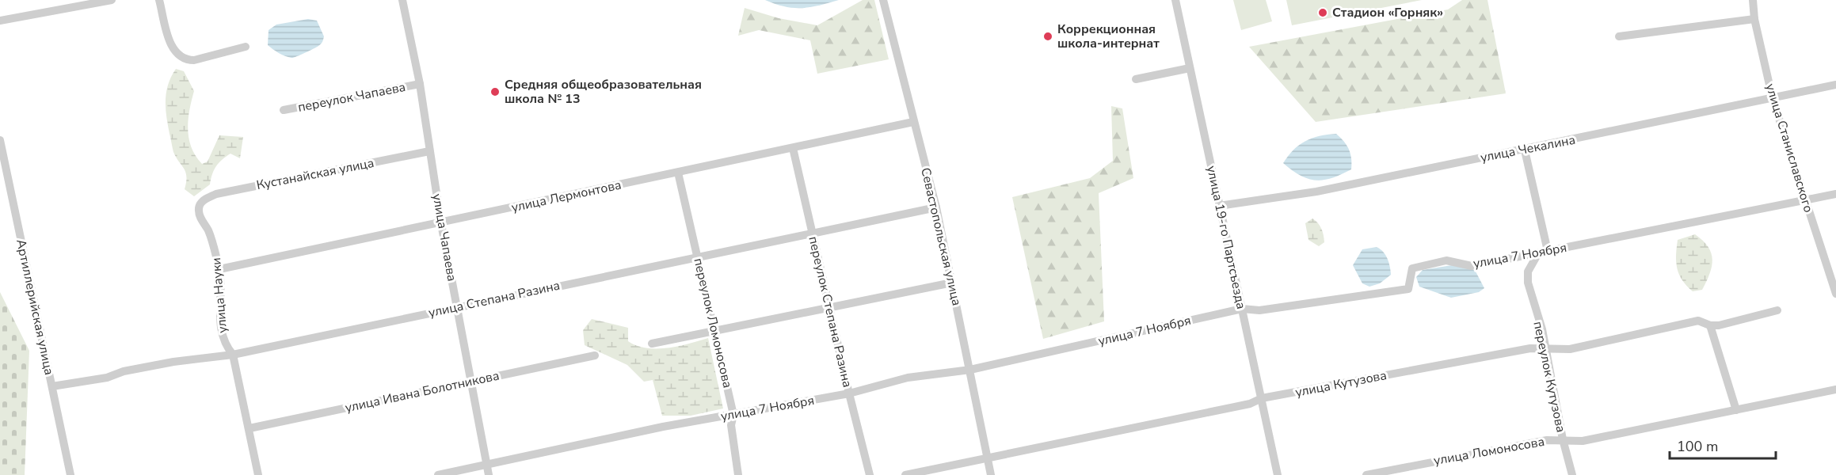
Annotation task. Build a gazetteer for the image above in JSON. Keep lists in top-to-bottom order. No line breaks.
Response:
{"streets":{"street":["переулок Чапаева","улица Станиславского","улица Чекалина","Кустанайская улица","улица Лермонтова","Севастопольская улица","улица Чапаева","улица 19-го Партсъезда","улица 7 Ноября","улица Науки","улица Степана Разина","Артиллерийская улица","переулок Степана Разина","переулок Ломоносова","переулок Кутузова","улица Кутузова","улица Ивана Болотникова","улица Ломоносова"]},"crossings":[["переулок Чапаева","улица Чапаева"],["улица Станиславского","улица Чекалина"],["улица Станиславского","улица 7 Ноября"],["улица Чекалина","улица 19-го Партсъезда"],["Кустанайская улица","улица Чапаева"],["Кустанайская улица","улица Науки"],["улица Лермонтова","Севастопольская улица"],["улица Лермонтова","улица Чапаева"],["улица Лермонтова","улица Науки"],["улица Лермонтова","переулок Степана Разина"],["улица Лермонтова","переулок Ломоносова"],["Севастопольская улица","улица 7 Ноября"],["Севастопольская улица","улица Степана Разина"],["Севастопольская улица","улица Кутузова"],["улица Чапаева","улица 7 Ноября"],["улица Чапаева","улица Степана Разина"],["улица Чапаева","улица Ивана Болотникова"],["улица 19-го Партсъезда","улица 7 Ноября"],["улица 19-го Партсъезда","улица Кутузова"],["улица 7 Ноября","переулок Степана Разина"],["улица 7 Ноября","переулок Ломоносова"],["улица 7 Ноября","переулок Кутузова"],["улица Науки","улица Степана Разина"],["улица Науки","улица Ивана Болотникова"],["улица Степана Разина","Артиллерийская улица"],["улица Степана Разина","переулок Степана Разина"],["улица Степана Разина","переулок Ломоносова"],["переулок Кутузова","улица Кутузова"],["переулок Кутузова","улица Ломоносова"]],"places":["Стадион «Горняк»","Коррекционная школа-интернат","Средняя общеобразовательная школа № 13"],"scale_bar":"100 m"}
